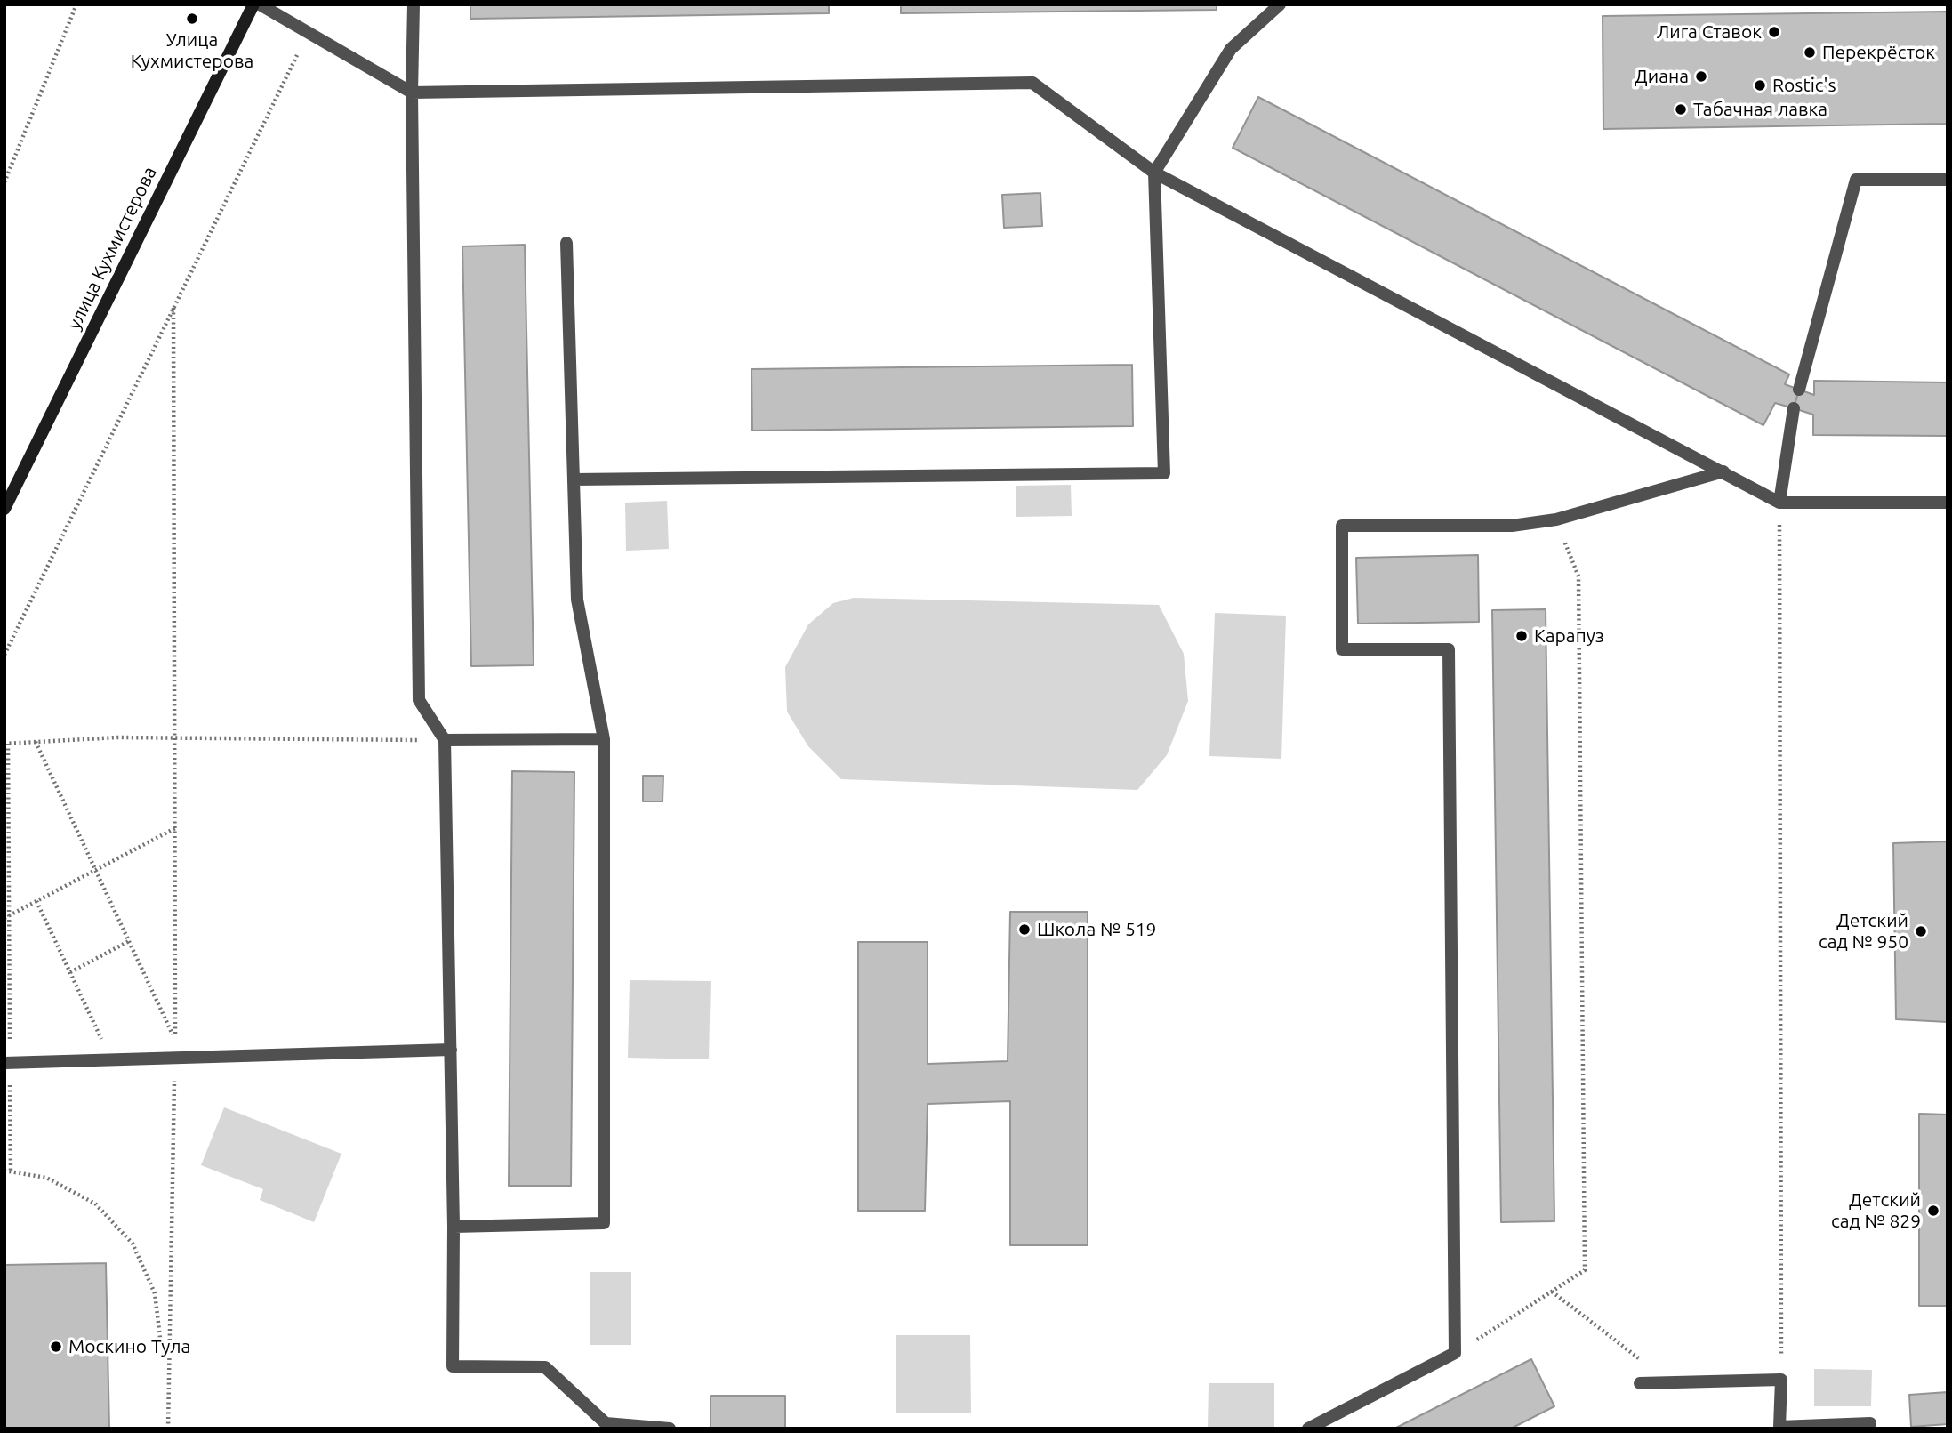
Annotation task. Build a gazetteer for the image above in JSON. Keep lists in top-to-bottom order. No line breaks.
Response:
{"streets":{"main road":["улица Кухмистерова"]},"places":["Улица Кухмистерова","Лига Ставок","Перекрёсток","Диана","Rostic's","Табачная лавка","Карапуз","Школа № 519","Детский сад № 950","Детский сад № 829","Москино Тула"]}
